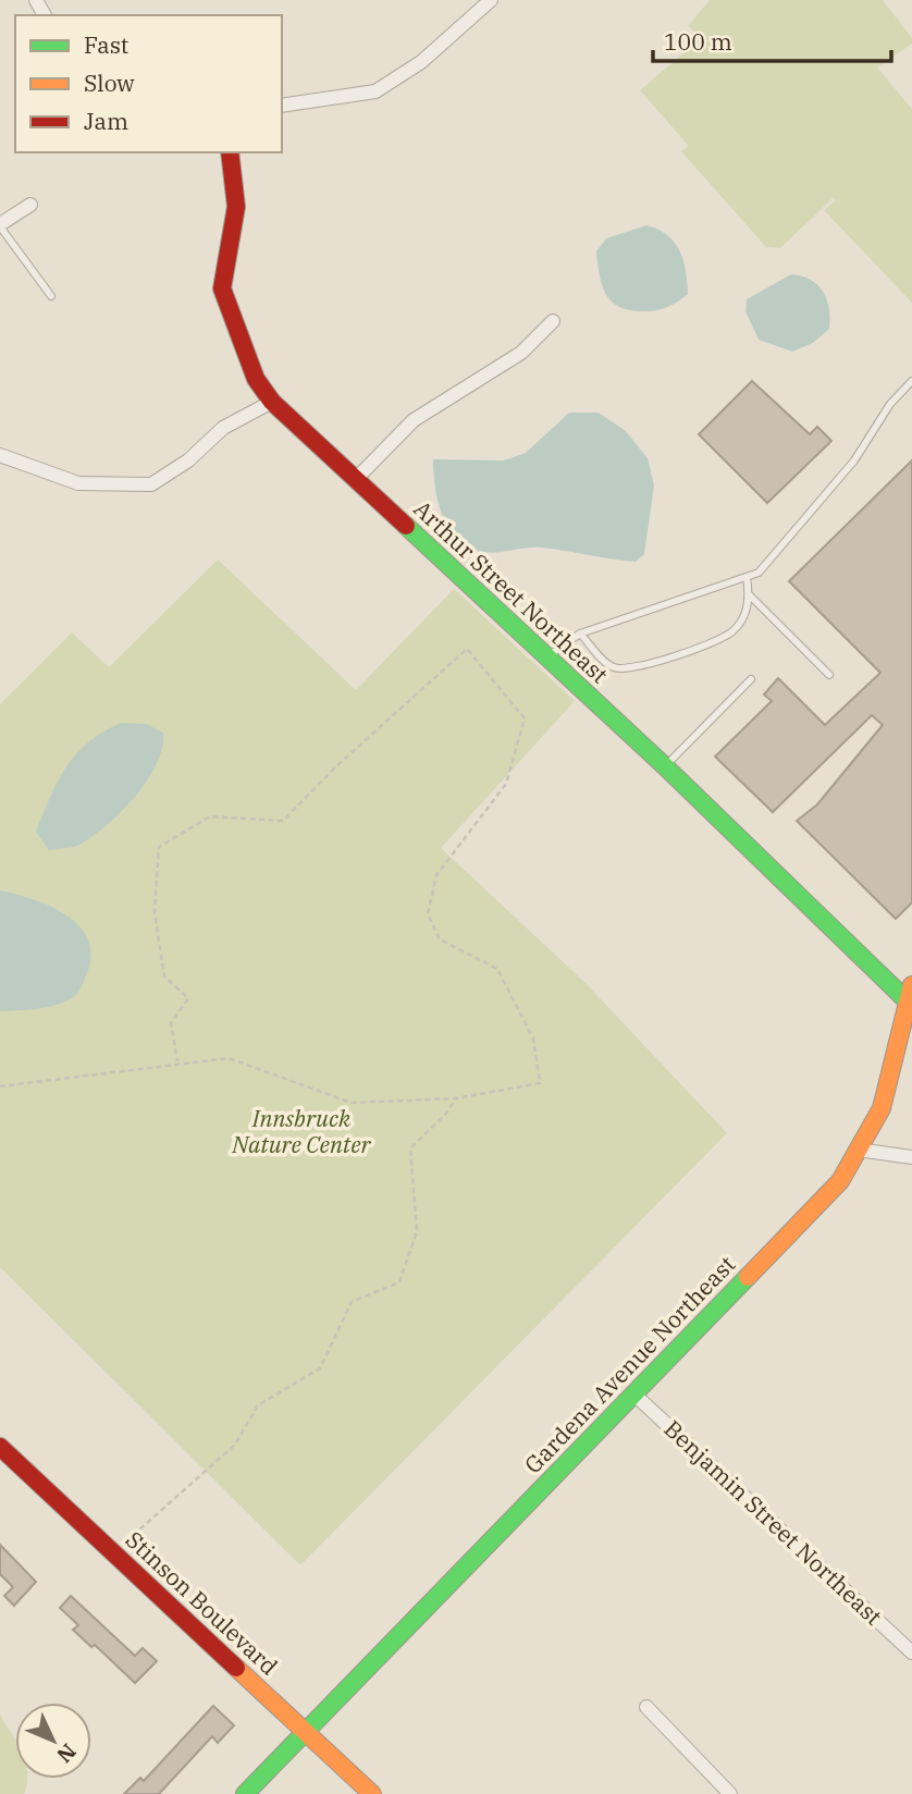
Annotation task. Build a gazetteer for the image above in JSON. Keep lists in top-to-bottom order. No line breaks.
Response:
{"streets":{"street":["Arthur Street Northeast","Gardena Avenue Northeast","Benjamin Street Northeast","Stinson Boulevard"]},"crossings":[["Arthur Street Northeast","Gardena Avenue Northeast"],["Gardena Avenue Northeast","Benjamin Street Northeast"],["Gardena Avenue Northeast","Stinson Boulevard"]],"parks":["Innsbruck Nature Center"],"legend":["Fast","Slow","Jam"],"scale_bar":"100 m","north":"bottom right"}
